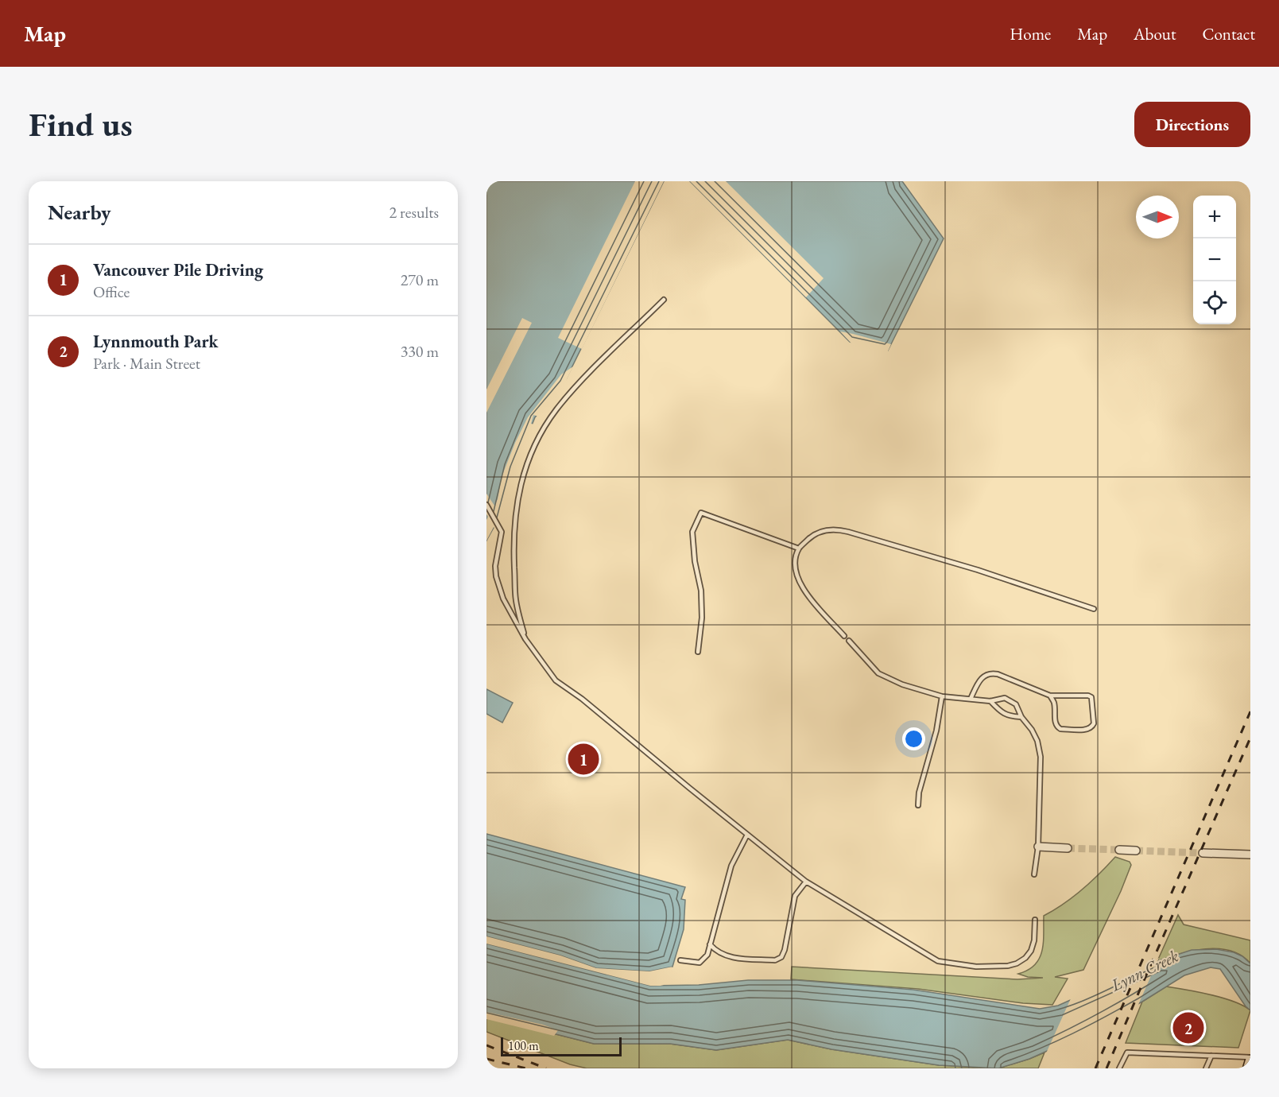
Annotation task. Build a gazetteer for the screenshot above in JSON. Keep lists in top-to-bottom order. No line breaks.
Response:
{"water":["Lynn Creek"],"scale_bar":"100 m","north":"right","page":{"header":"Map","nav":["Home","Map","About","Contact"],"buttons":"Directions","title":"Find us","heading":["Nearby","2 results"],"map_buttons":["+","−"],"list":[{"mark":"1","name":"Vancouver Pile Driving","note":"Office","value":"270 m"},{"mark":"2","name":"Lynnmouth Park","note":"Park · Main Street","value":"330 m"}],"pins":["1","2"],"scale":"100 m"}}
